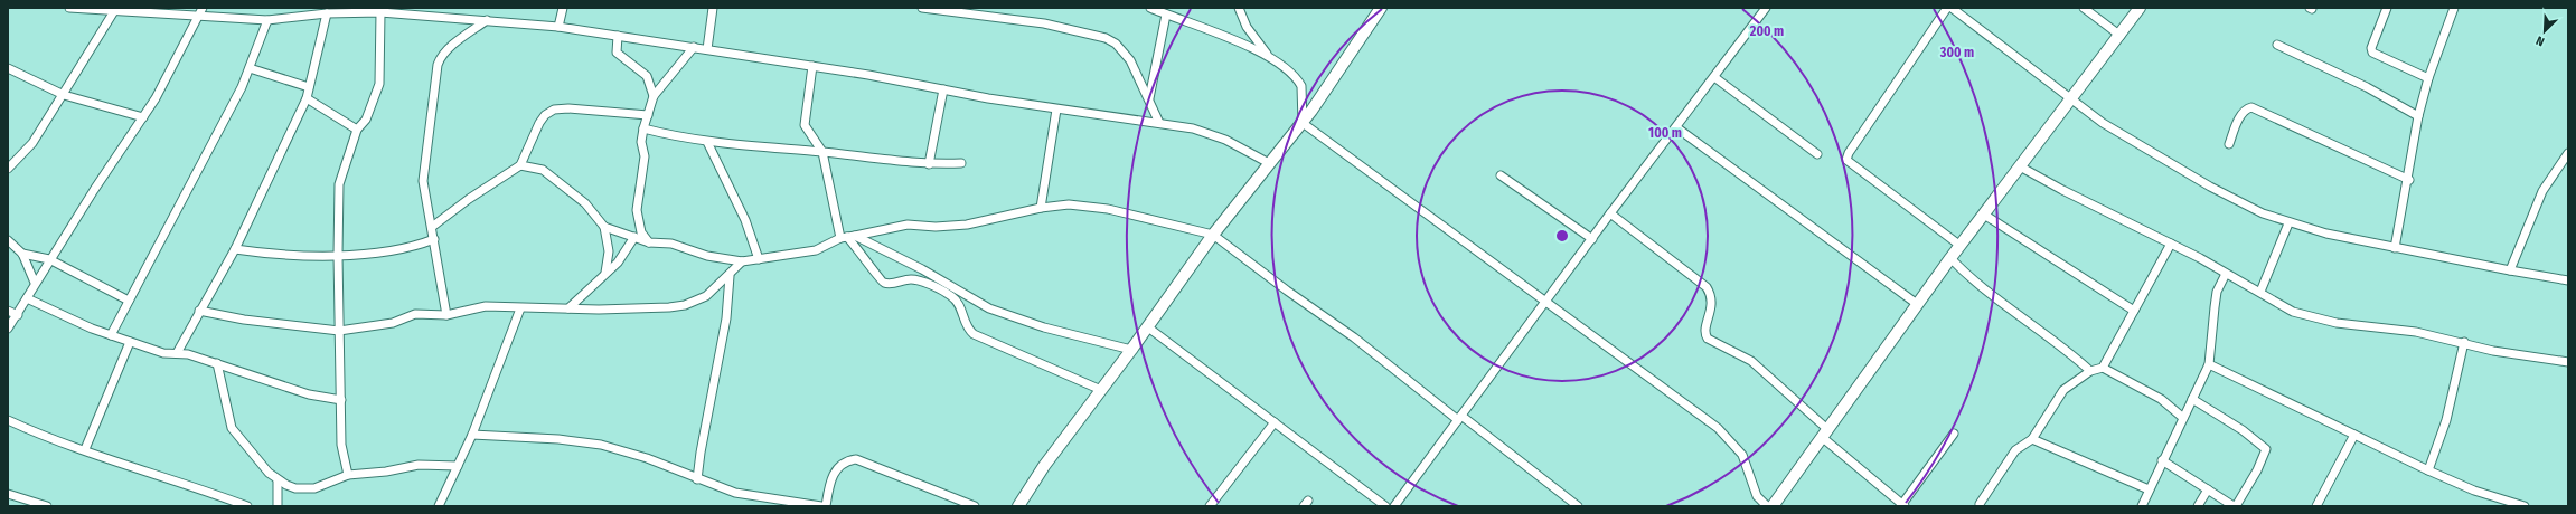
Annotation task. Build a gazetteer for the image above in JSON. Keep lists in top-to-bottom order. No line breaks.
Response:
{"north":"bottom left","rings":["200 m","300 m","100 m"]}
